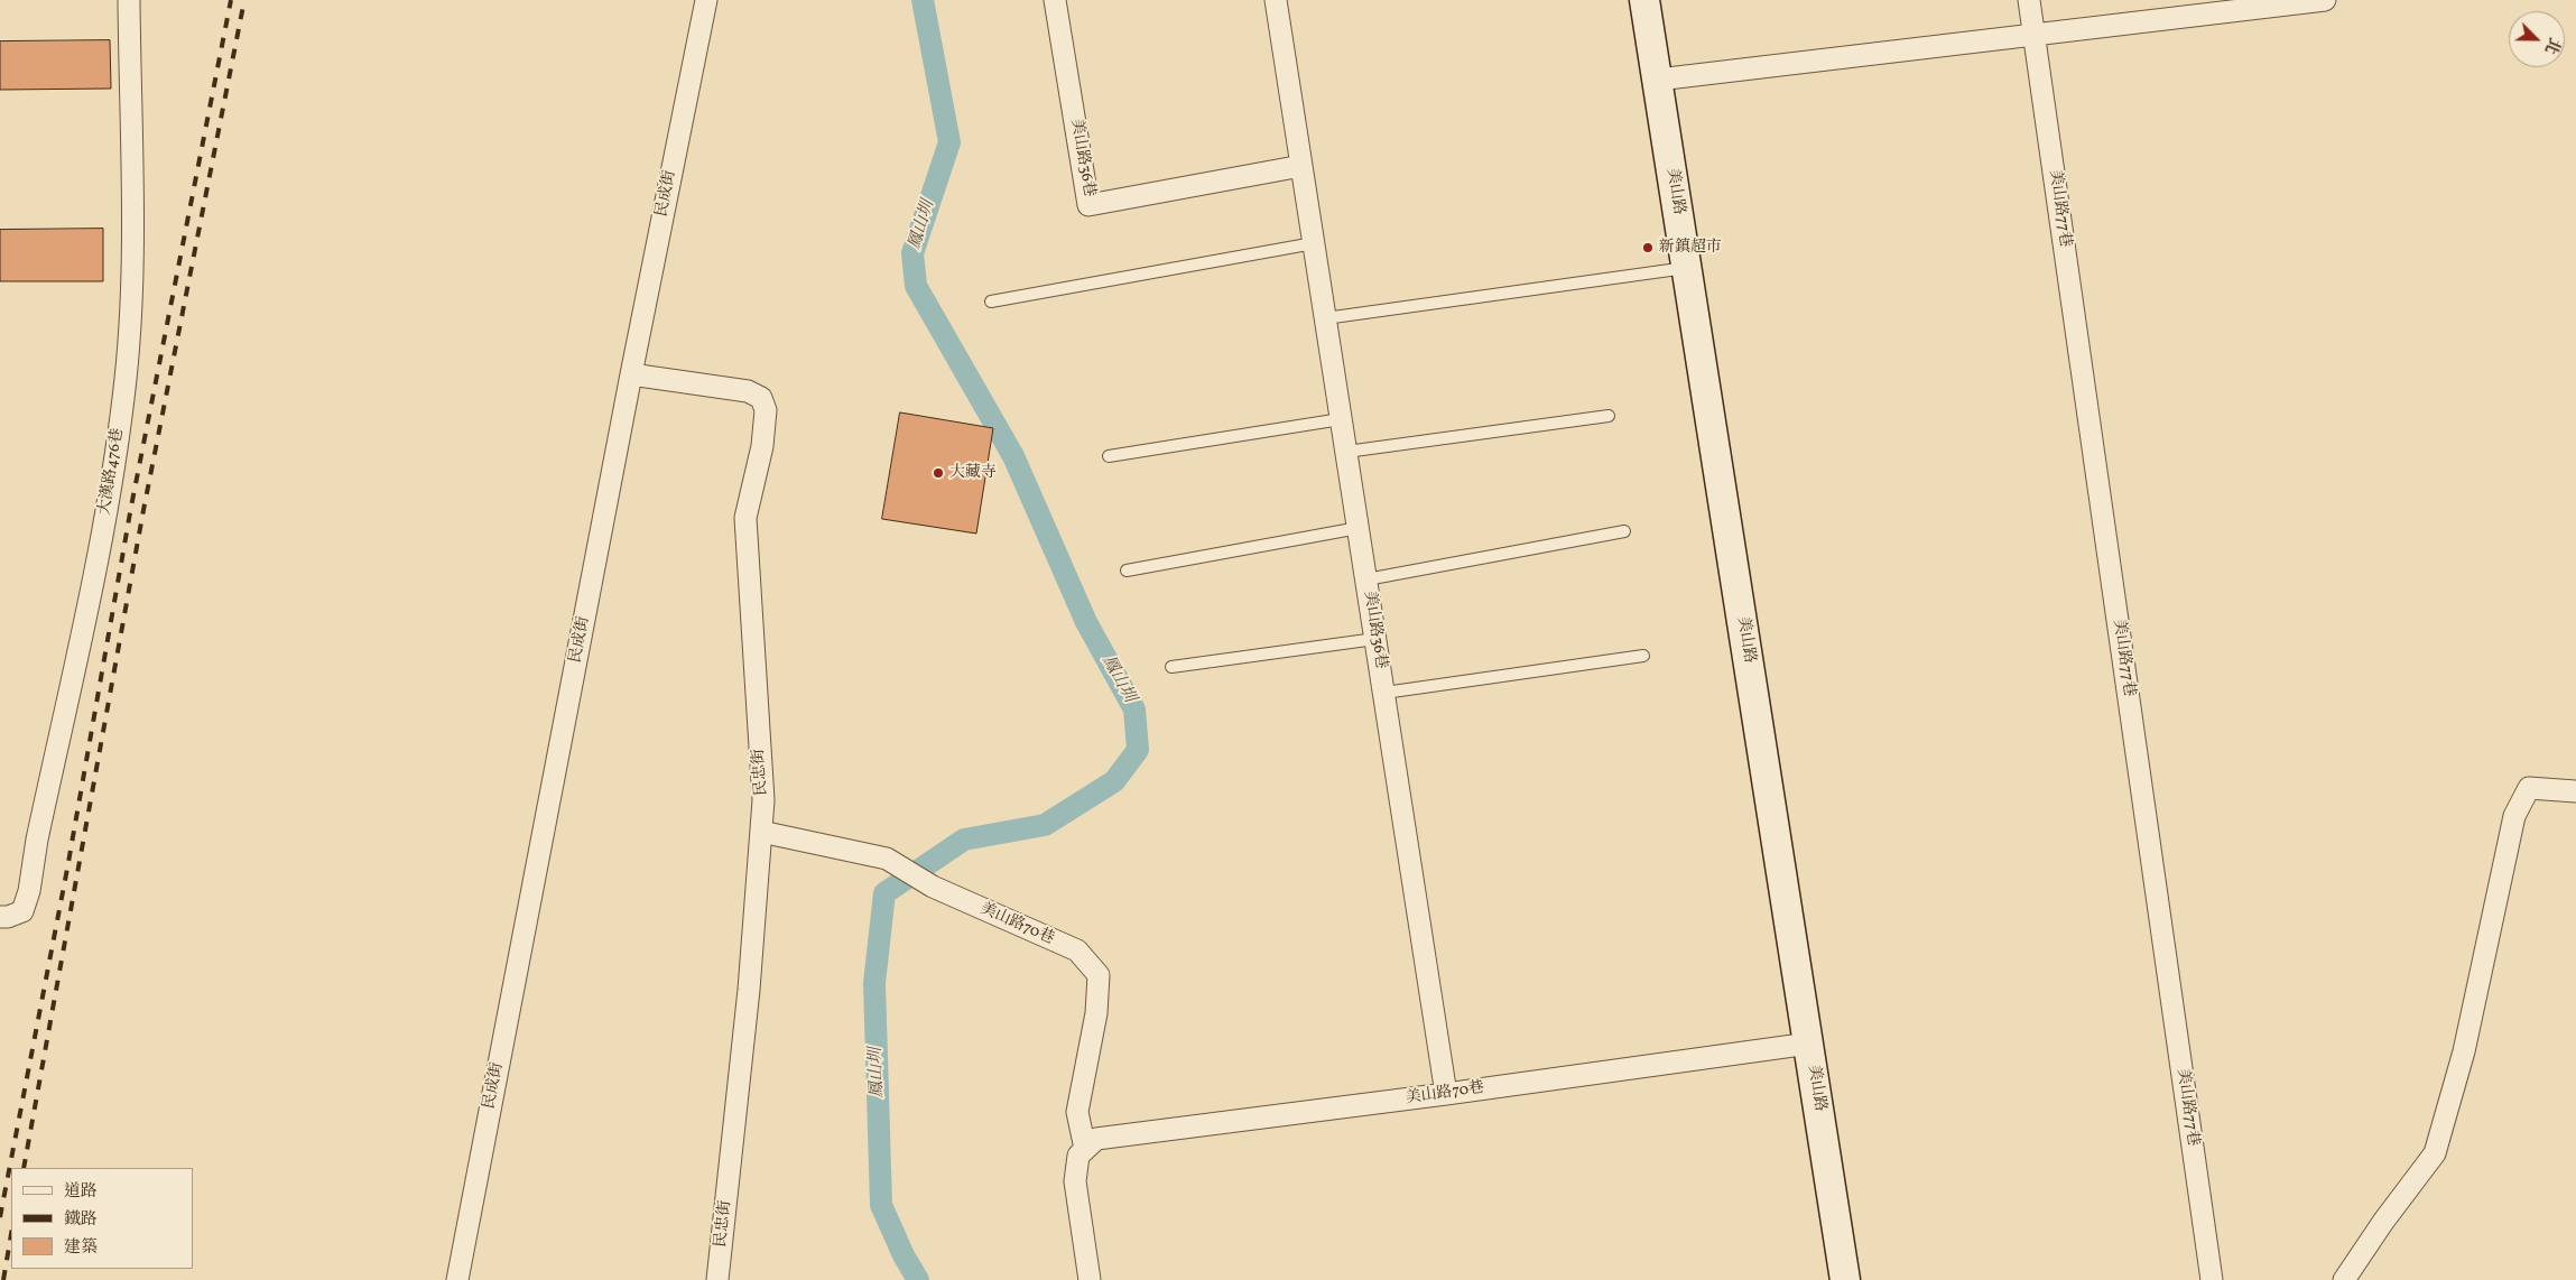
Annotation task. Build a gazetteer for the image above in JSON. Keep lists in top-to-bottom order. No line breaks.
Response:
{"streets":{"street":["美山路36巷","美山路","民成街","美山路77巷","大漢路476巷","民忠街","美山路70巷"]},"crossings":[["美山路36巷","美山路70巷"],["美山路","美山路70巷"],["民成街","民忠街"],["民忠街","美山路70巷"]],"water":["鳳山圳"],"places":["新鎮超市","大藏寺"],"legend":["道路","鐵路","建築"],"north":"bottom right"}
